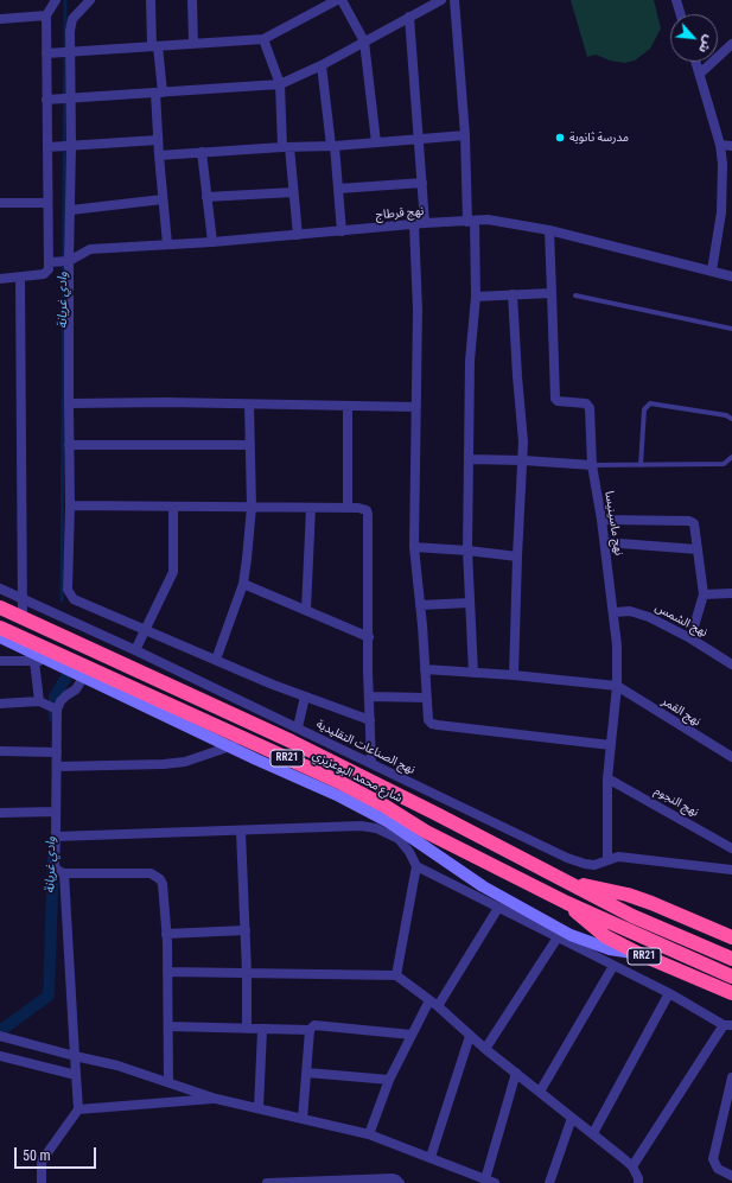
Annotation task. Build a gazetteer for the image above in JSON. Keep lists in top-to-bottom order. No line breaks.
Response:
{"streets":{"highway":["RR21","شارع محمد البوعزيزي"],"street":["نهج قرطاج","نهج ماسينيسا","نهج الشمس","نهج القمر","نهج الصناعات التقليدية","نهج النجوم"]},"crossings":[["نهج ماسينيسا","نهج الشمس"],["نهج ماسينيسا","نهج القمر"],["نهج ماسينيسا","نهج الصناعات التقليدية"],["نهج ماسينيسا","نهج النجوم"]],"water":["وادي غريانة"],"places":["مدرسة ثانوية"],"scale_bar":"50 m","north":"bottom right"}
